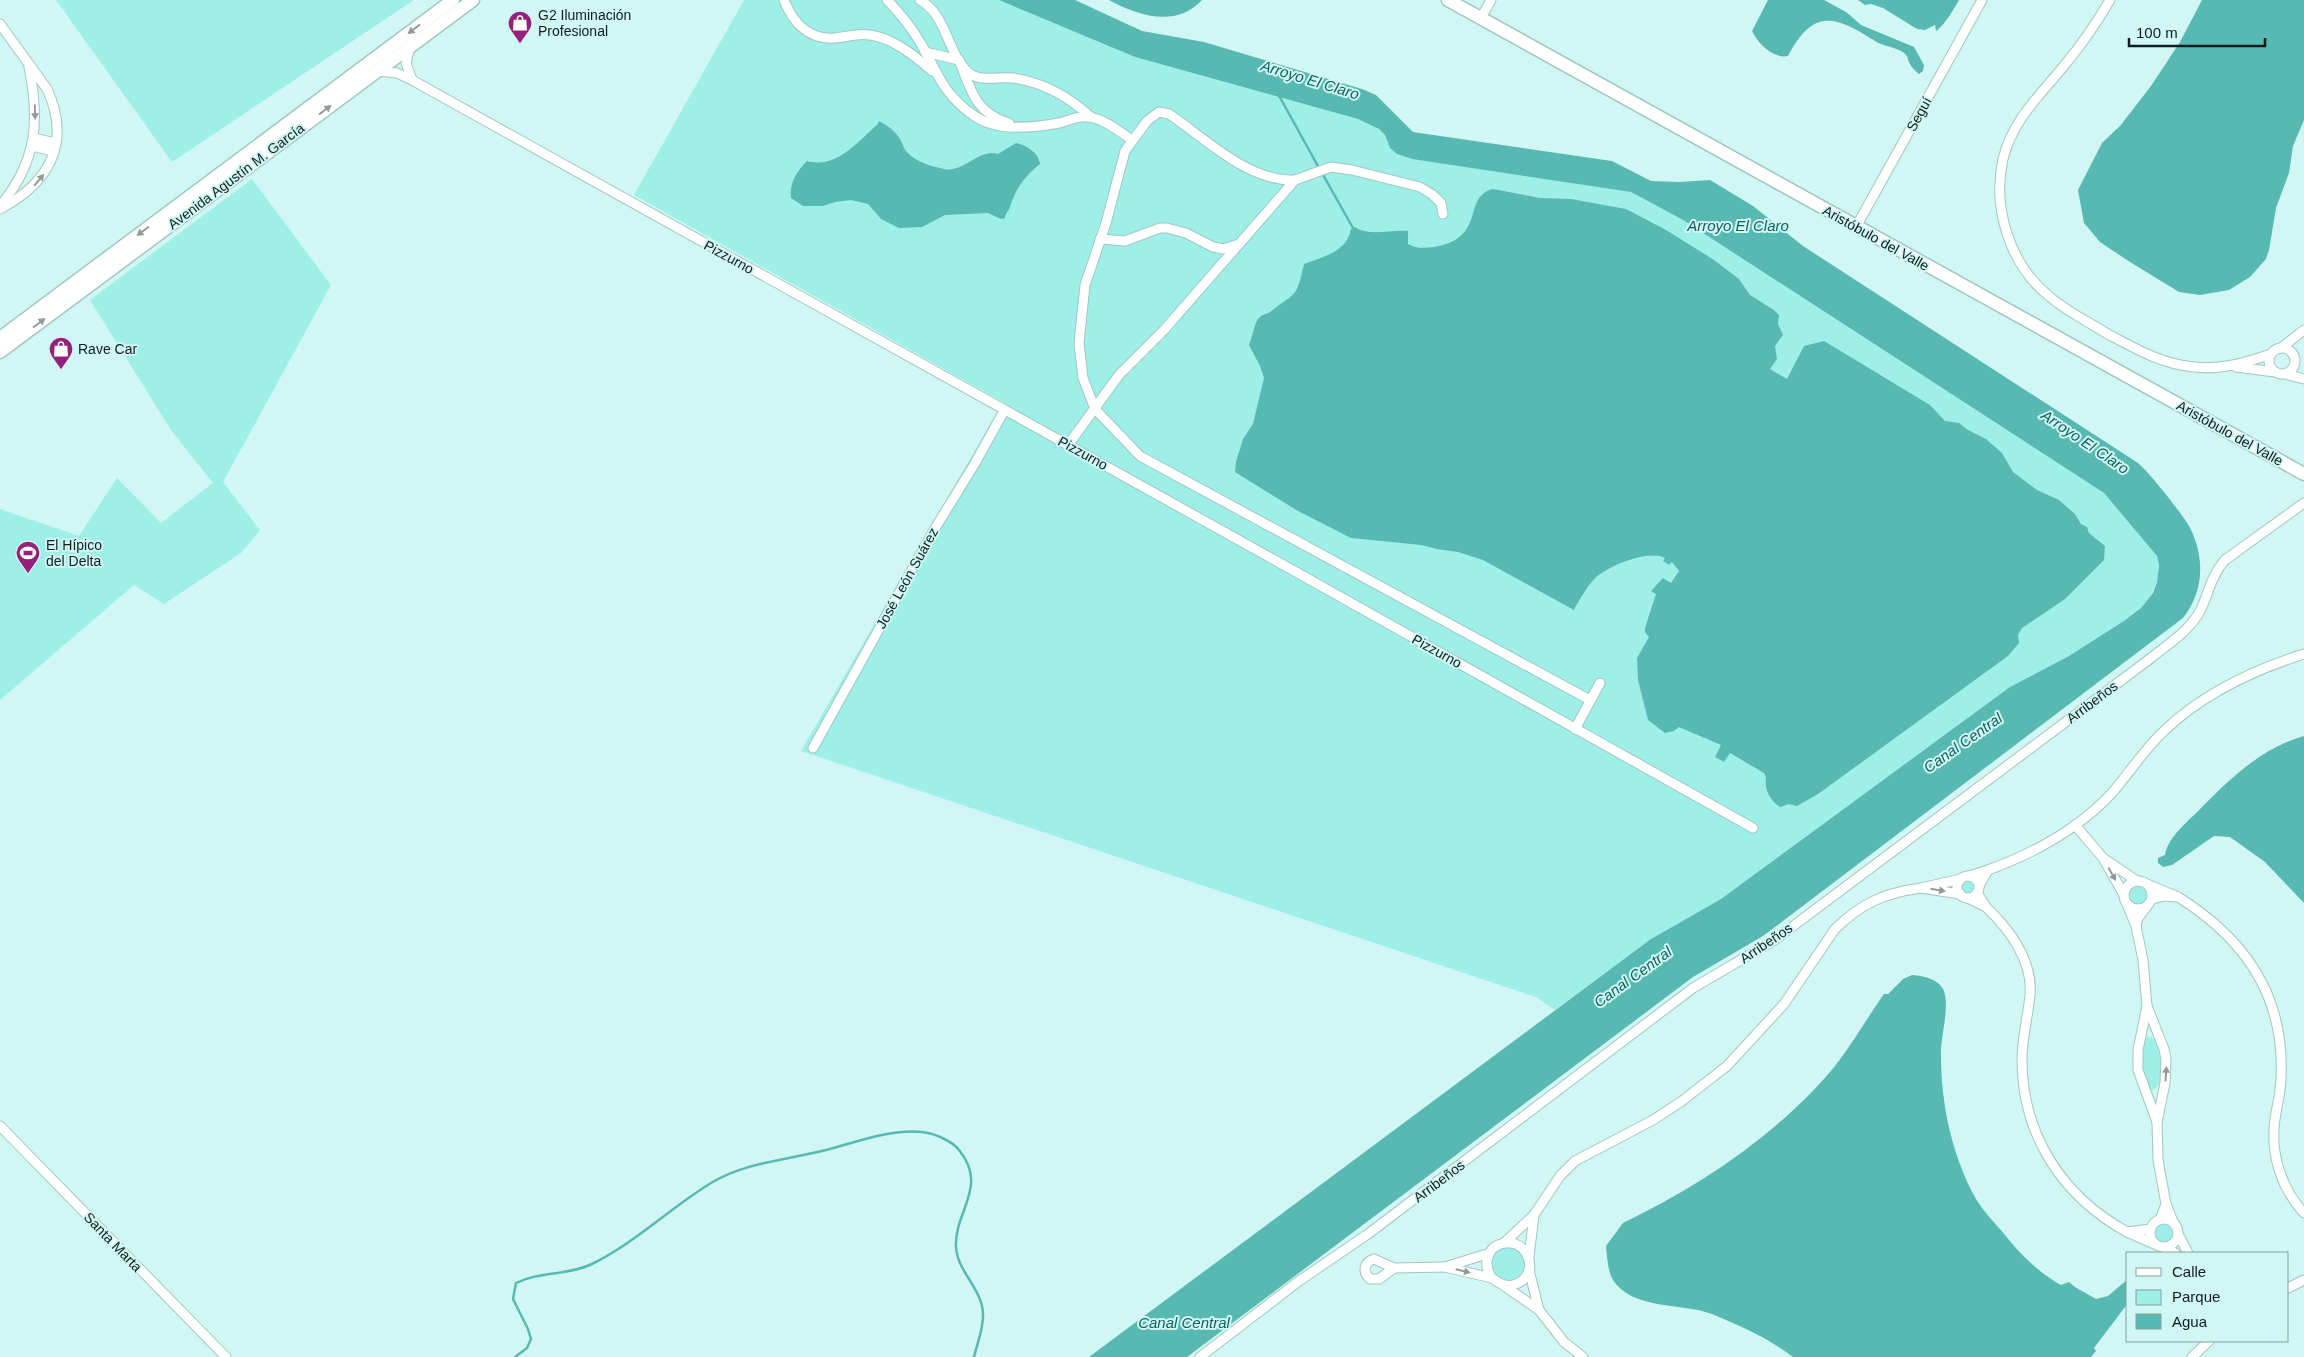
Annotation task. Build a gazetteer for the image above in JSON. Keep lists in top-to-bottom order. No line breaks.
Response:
{"streets":{"main road":["Avenida Agustín M. García","Aristóbulo del Valle"],"street":["Seguí","Pizzurno","José León Suárez","Arribeños","Santa Marta"]},"crossings":[["Seguí","Aristóbulo del Valle"],["Avenida Agustín M. García","Pizzurno"],["Pizzurno","José León Suárez"]],"water":["Arroyo El Claro","Canal Central"],"places":{"shop":["G2 Iluminación Profesional","Rave Car"],"sports":["El Hípico del Delta"]},"legend":["Calle","Parque","Agua"],"scale_bar":"100 m"}
